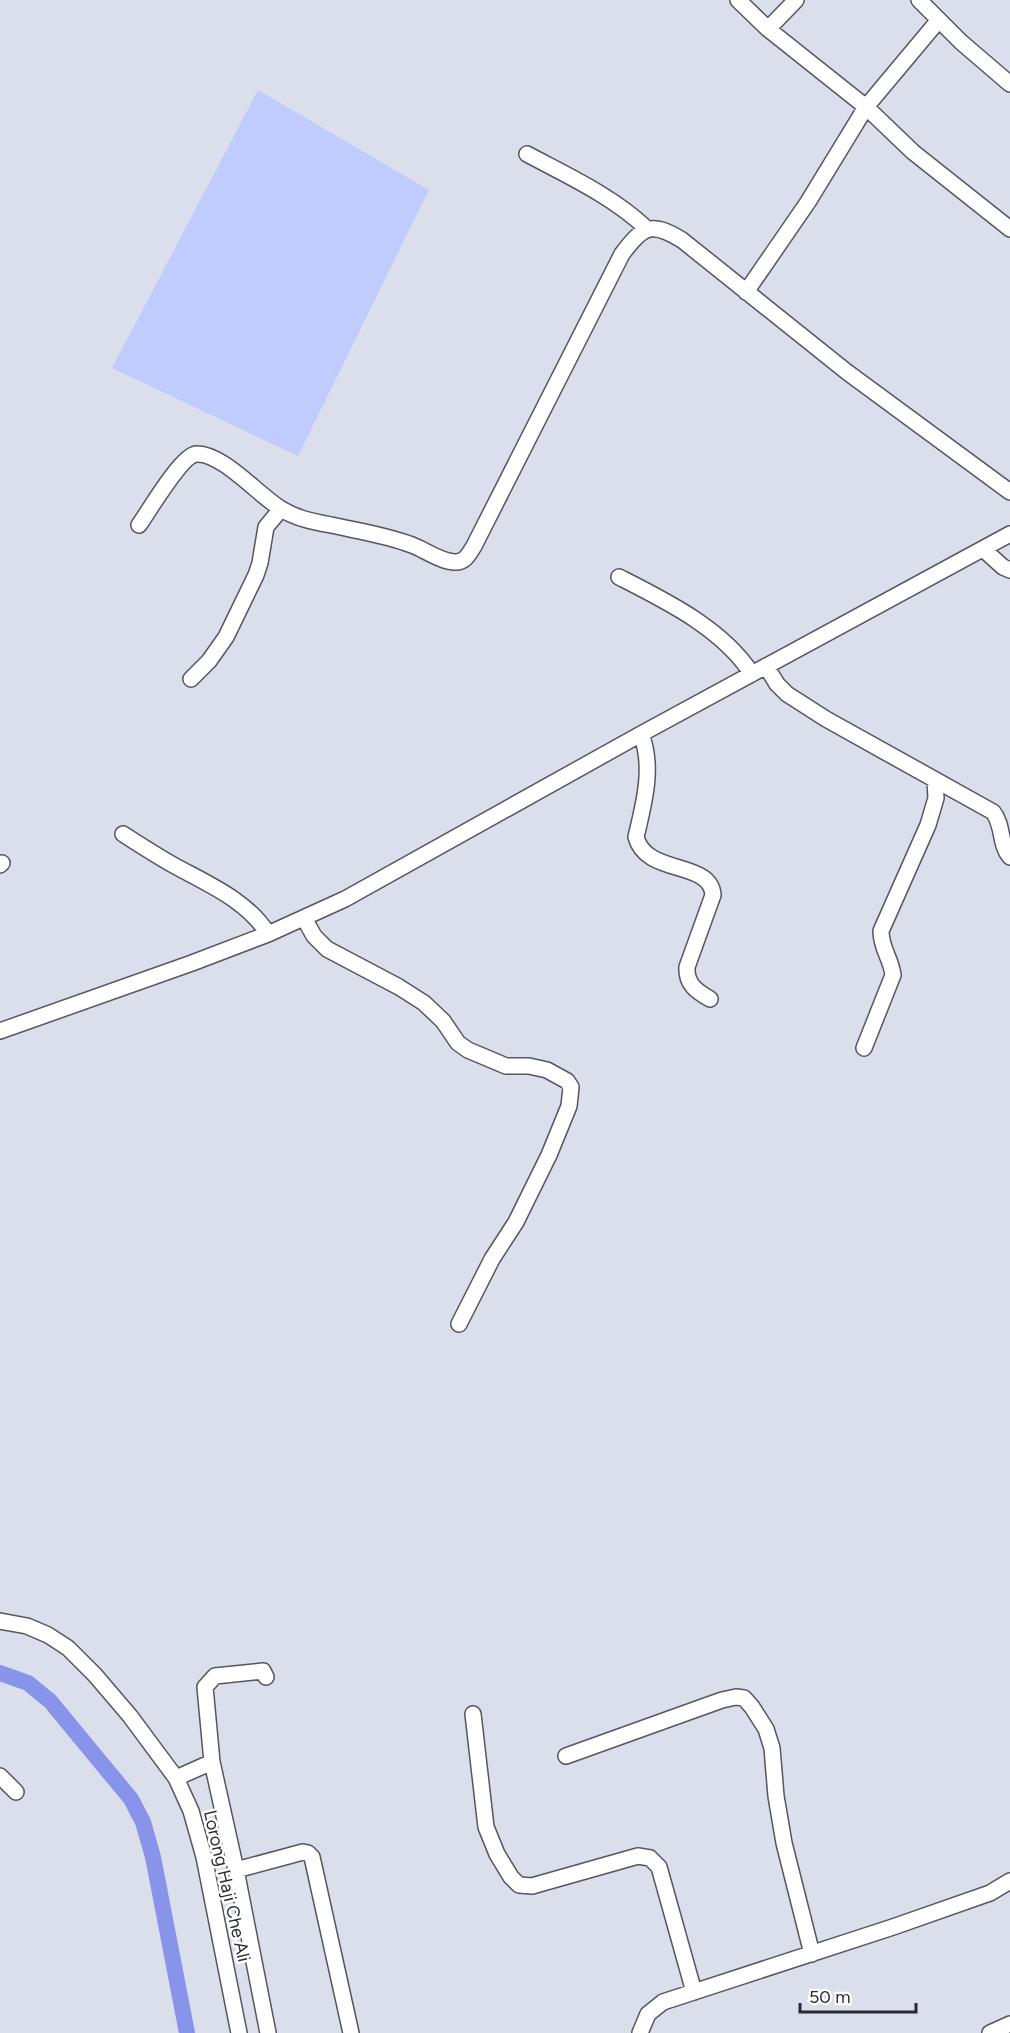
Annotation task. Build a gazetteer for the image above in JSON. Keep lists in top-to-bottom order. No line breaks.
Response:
{"streets":{"street":["Lorong Haji Che Ali"]},"scale_bar":"50 m"}
